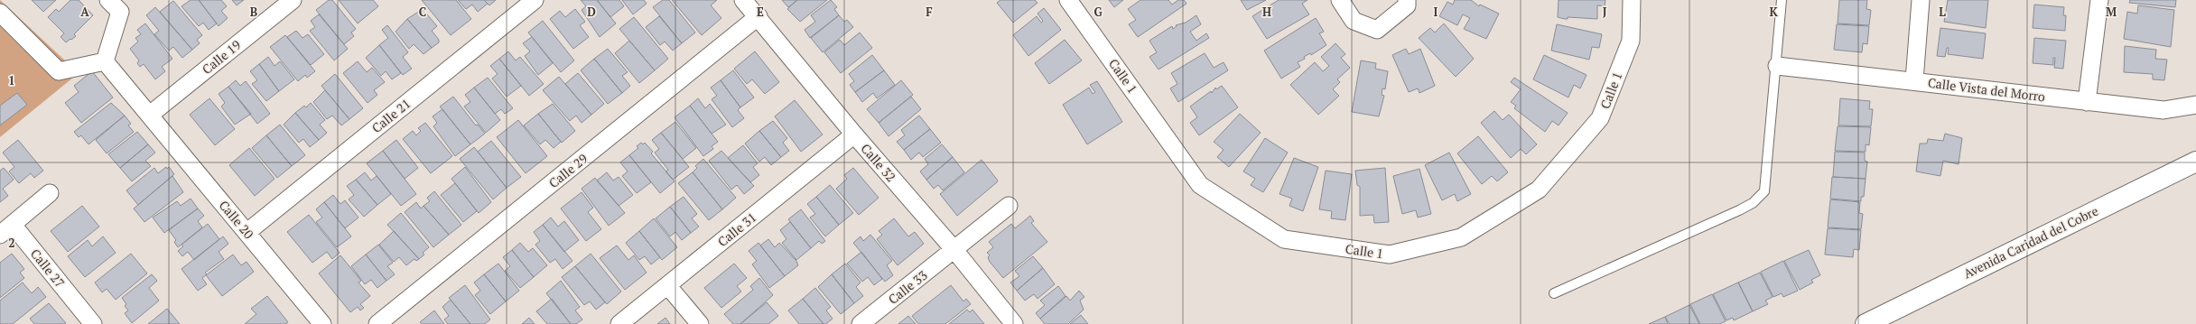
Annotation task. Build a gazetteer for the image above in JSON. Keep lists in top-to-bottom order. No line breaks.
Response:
{"streets":{"street":["Calle 19","Calle 1","Calle Vista del Morro","Calle 21","Calle 32","Calle 29","Calle 20","Calle 31","Avenida Caridad del Cobre","Calle 27","Calle 33"]},"crossings":[["Calle 19","Calle 20"],["Calle 21","Calle 20"],["Calle 32","Calle 29"],["Calle 32","Calle 31"],["Calle 32","Calle 33"]],"grid":{"columns":["A","B","C","D","E","F","G","H","I","J","K","L","M"],"rows":["1","2"]}}
